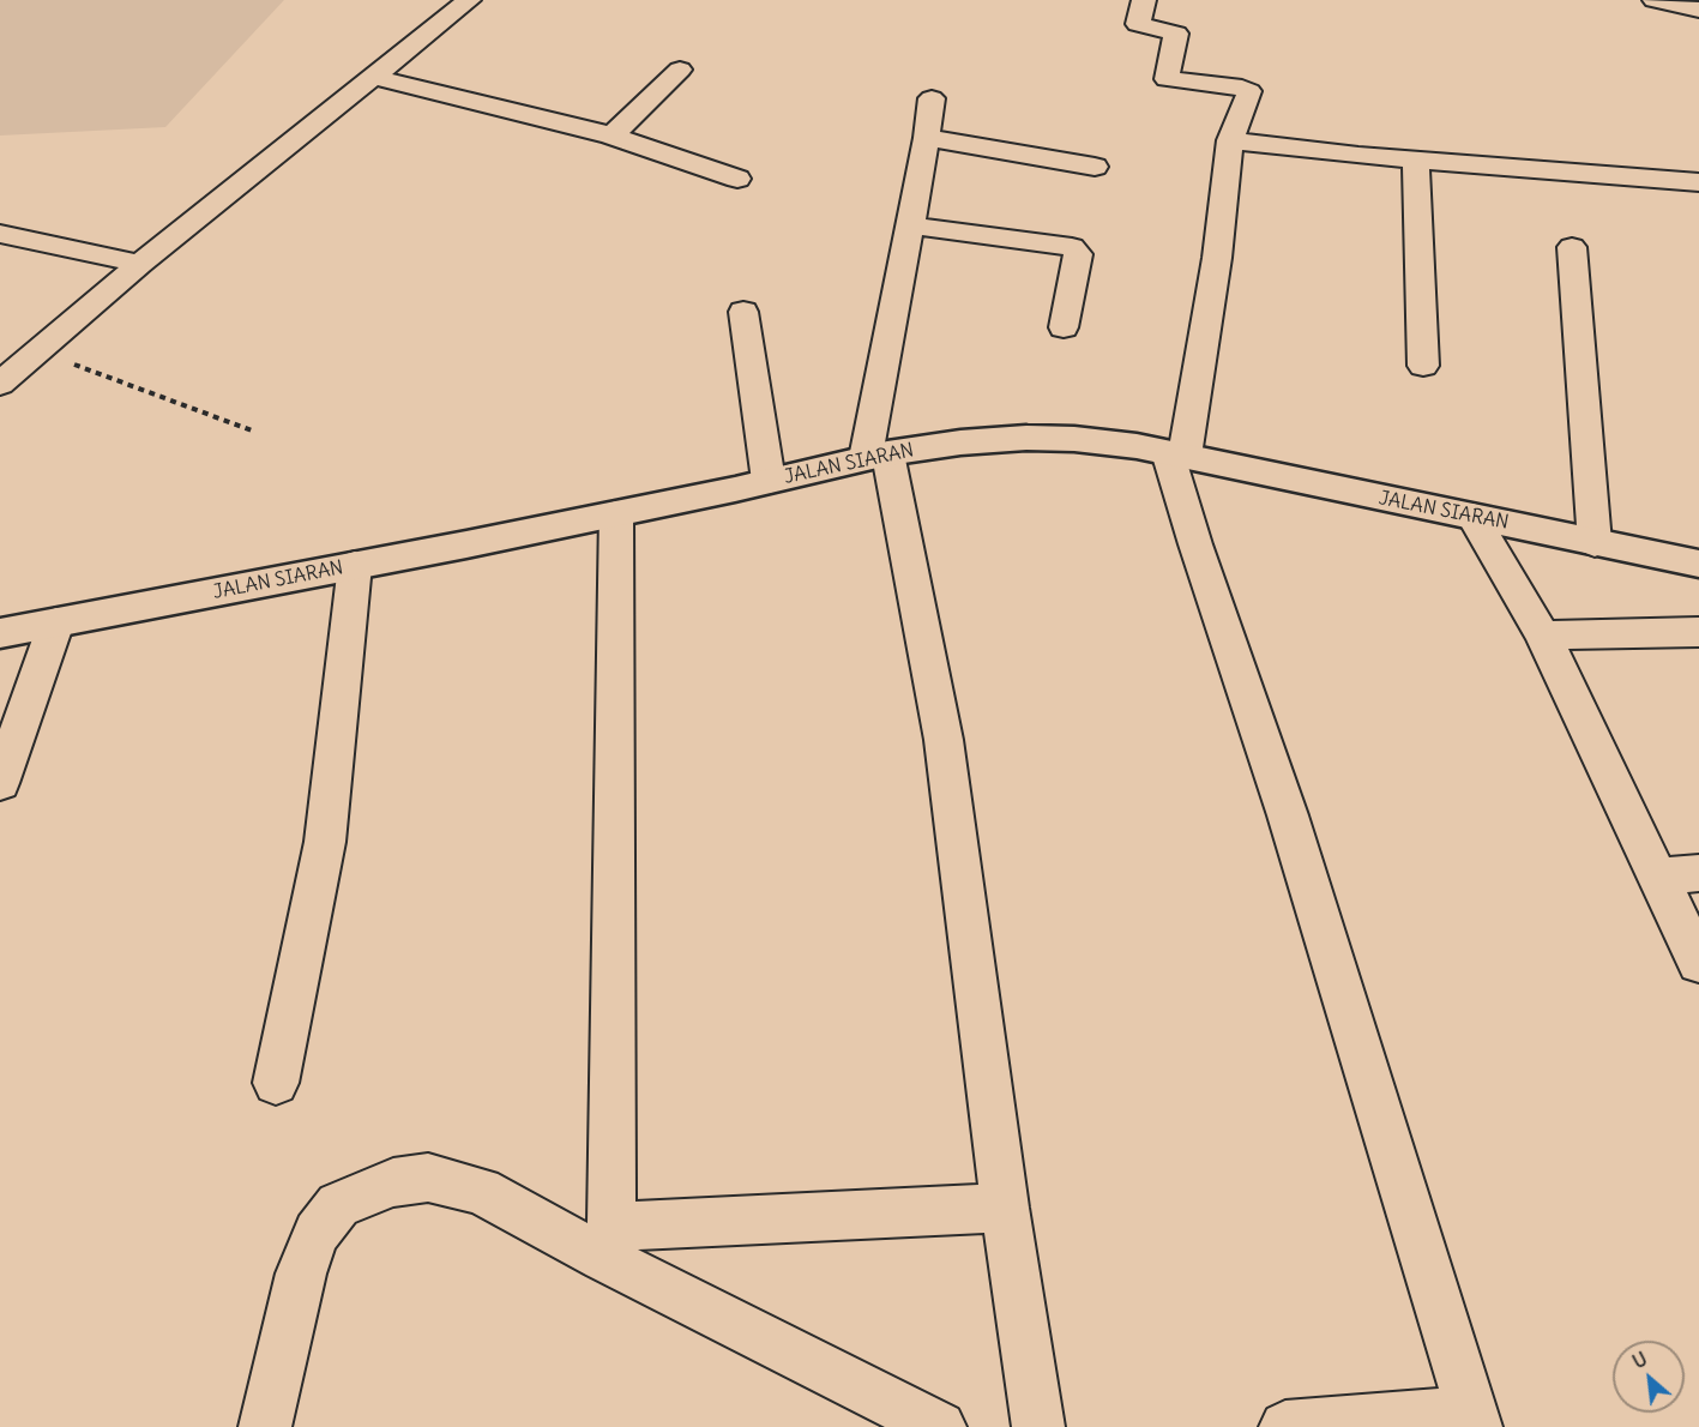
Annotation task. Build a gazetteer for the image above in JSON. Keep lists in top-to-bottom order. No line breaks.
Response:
{"streets":{"street":["JALAN SIARAN"]},"north":"top left"}
